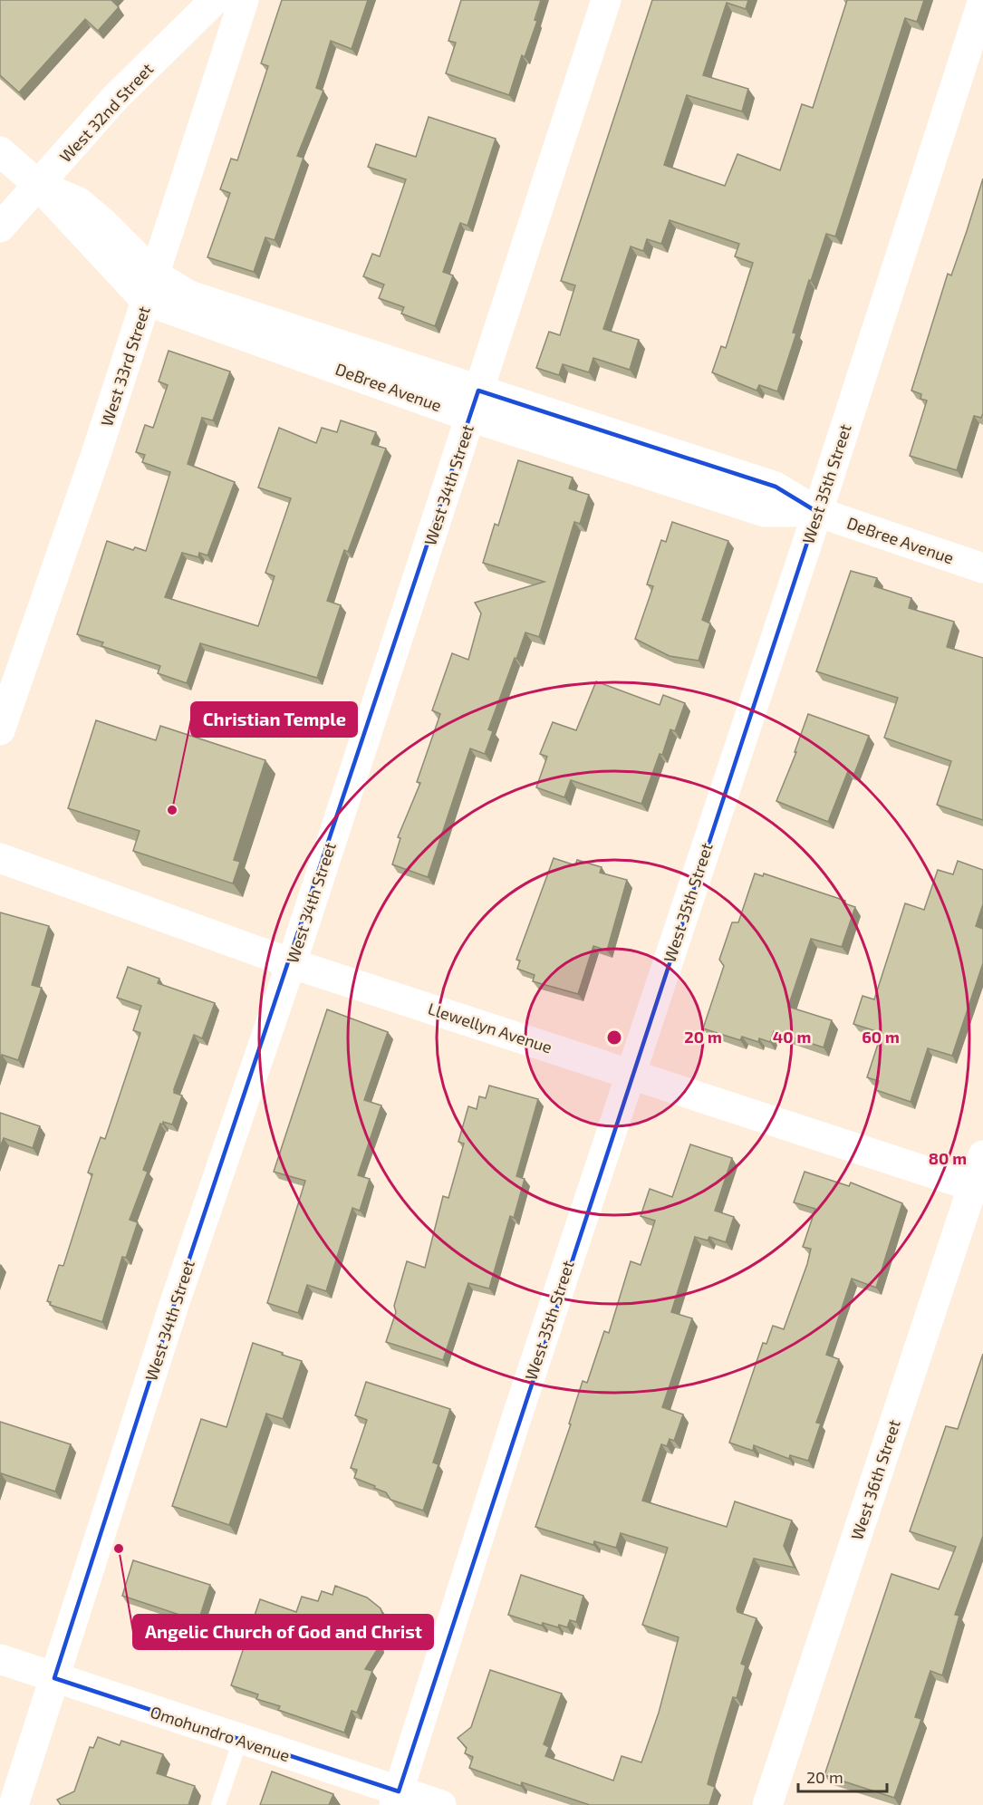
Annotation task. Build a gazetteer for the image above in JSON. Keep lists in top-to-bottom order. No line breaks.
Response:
{"streets":{"street":["West 32nd Street","West 33rd Street","DeBree Avenue","West 35th Street","West 34th Street","Llewellyn Avenue","West 36th Street","Omohundro Avenue"]},"crossings":[["West 32nd Street","DeBree Avenue"],["West 33rd Street","DeBree Avenue"],["DeBree Avenue","West 35th Street"],["DeBree Avenue","West 34th Street"],["West 35th Street","Llewellyn Avenue"],["West 35th Street","Omohundro Avenue"],["West 34th Street","Llewellyn Avenue"],["West 34th Street","Omohundro Avenue"],["Llewellyn Avenue","West 36th Street"]],"places":["Christian Temple","Angelic Church of God and Christ"],"scale_bar":"20 m","rings":["20 m","40 m","60 m","80 m"]}
